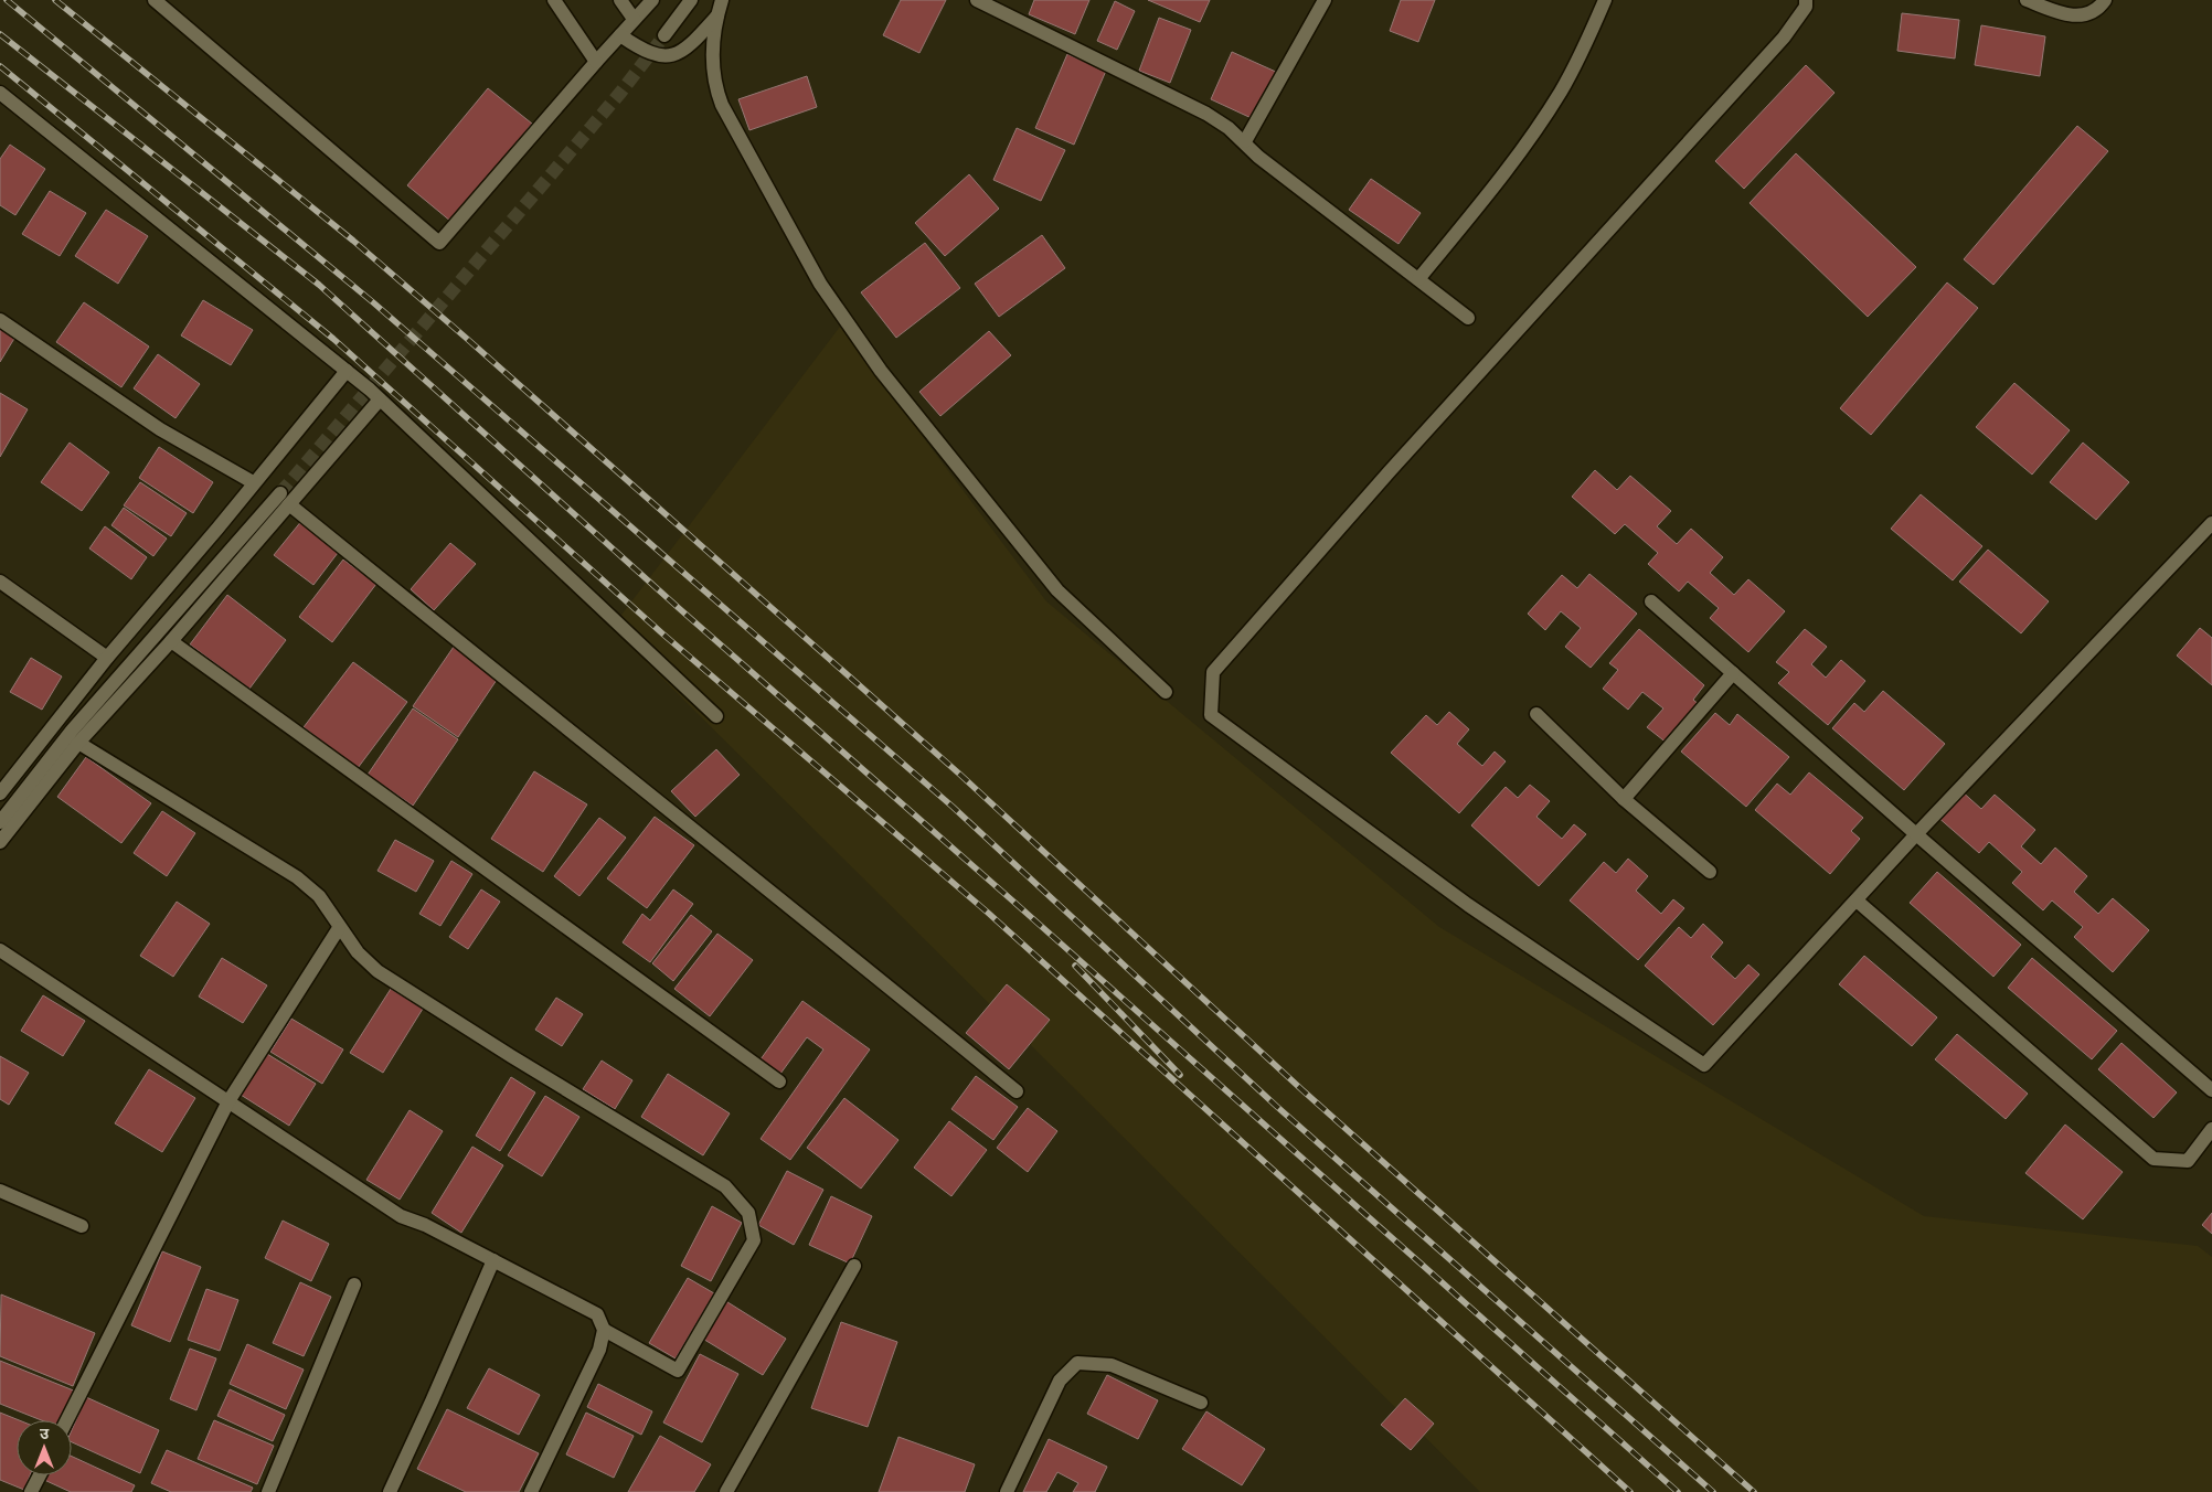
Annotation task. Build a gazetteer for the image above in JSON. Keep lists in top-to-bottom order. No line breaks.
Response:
{"north":"top"}
